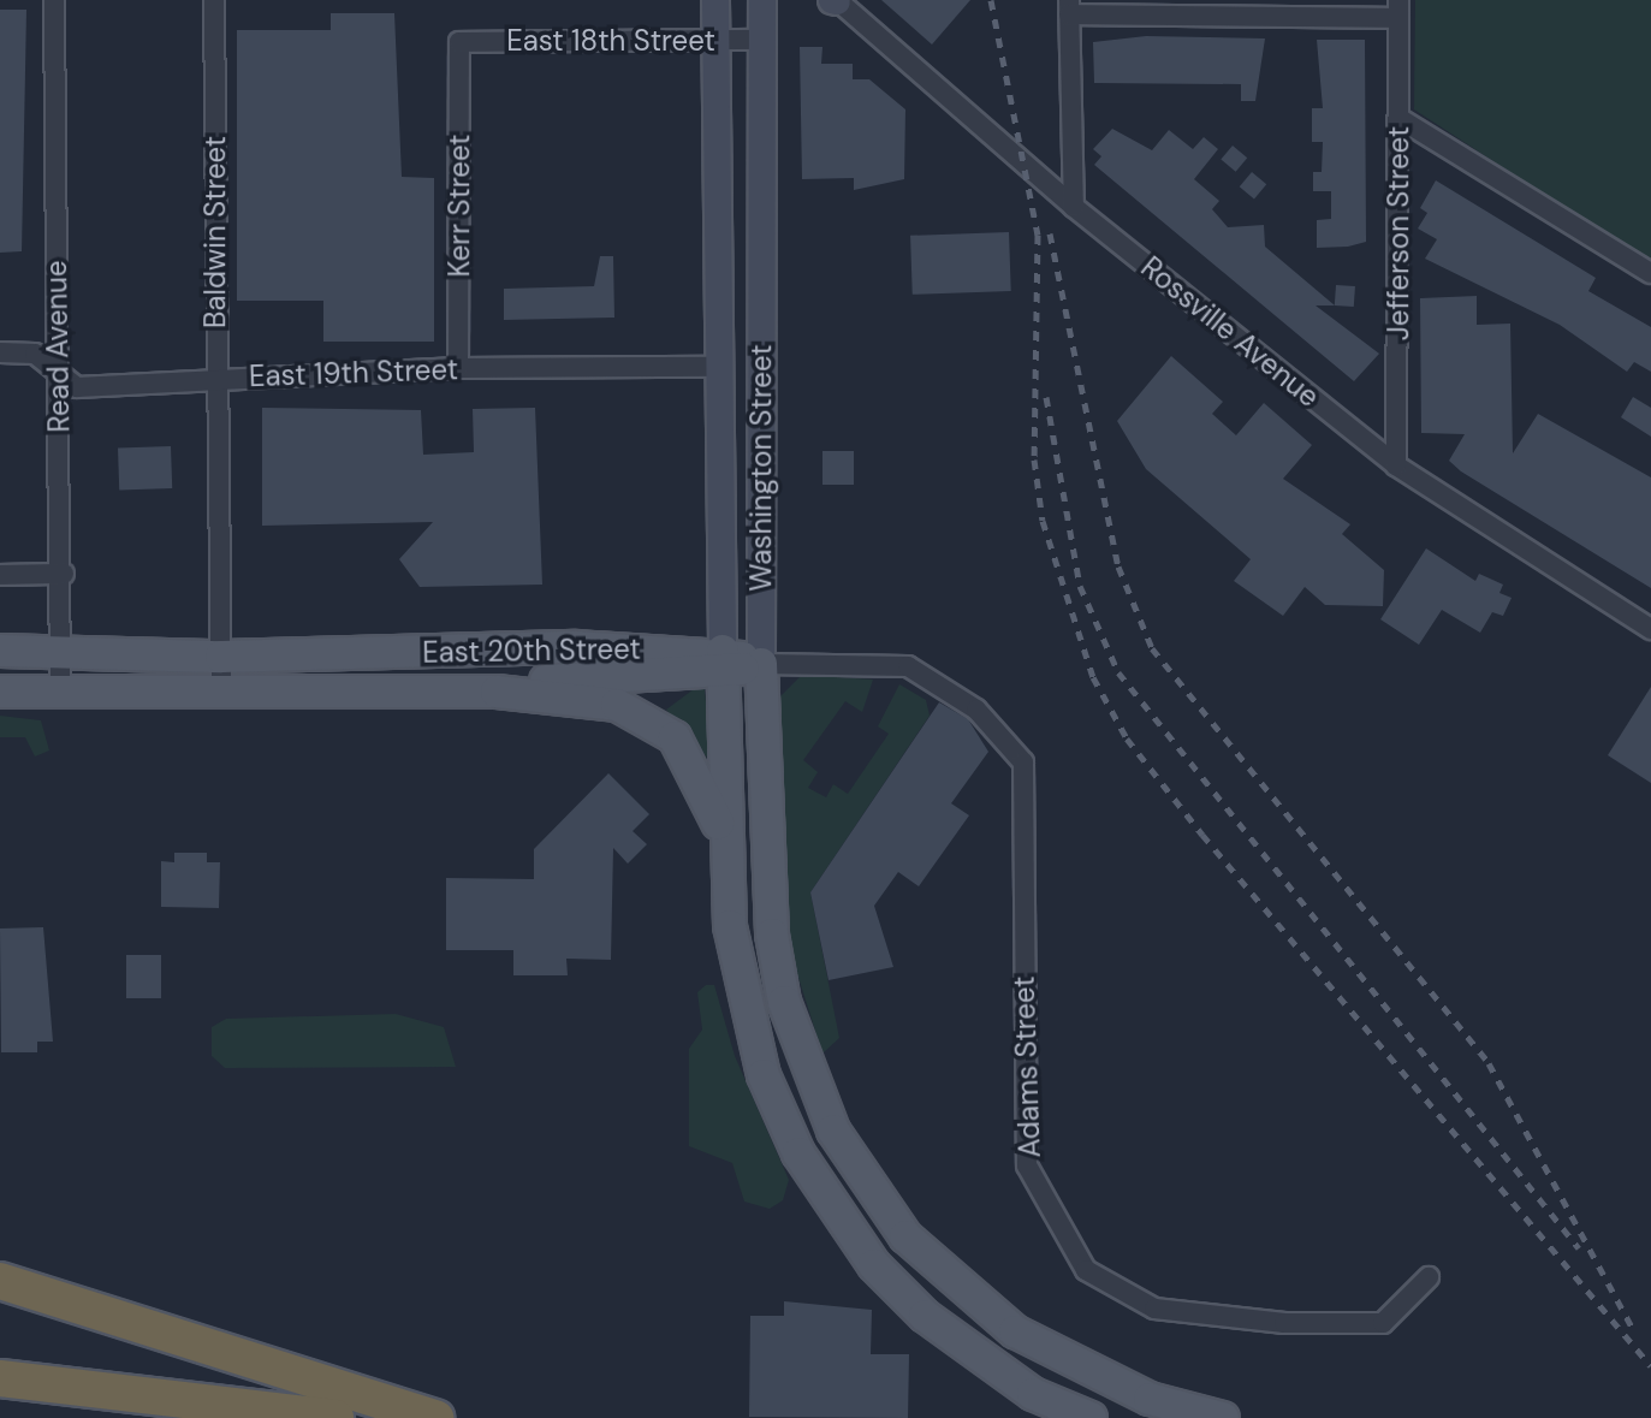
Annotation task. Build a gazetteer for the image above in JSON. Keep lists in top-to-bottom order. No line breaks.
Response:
{"streets":{"main road":["Washington Street","East 20th Street"],"street":["East 18th Street","Kerr Street","Baldwin Street","Jefferson Street","Rossville Avenue","Read Avenue","East 19th Street","Adams Street"]},"crossings":[["East 18th Street","Kerr Street"],["East 18th Street","Washington Street"],["Kerr Street","East 19th Street"],["Baldwin Street","East 19th Street"],["Baldwin Street","East 20th Street"],["Jefferson Street","Rossville Avenue"],["Read Avenue","East 19th Street"],["Read Avenue","East 20th Street"],["East 19th Street","Washington Street"],["Washington Street","East 20th Street"],["East 20th Street","Adams Street"]]}
